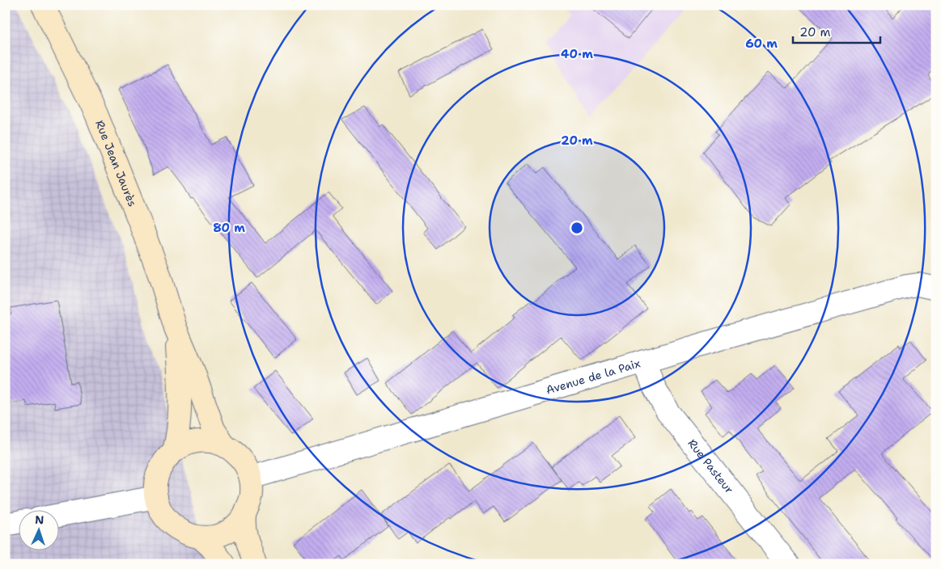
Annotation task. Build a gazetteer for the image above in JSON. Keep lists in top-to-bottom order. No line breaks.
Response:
{"streets":{"main road":["Rue Jean Jaurès"],"street":["Avenue de la Paix","Rue Pasteur"]},"crossings":[["Rue Jean Jaurès","Avenue de la Paix"],["Avenue de la Paix","Rue Pasteur"]],"scale_bar":"20 m","north":"top","rings":["60 m","40 m","20 m","80 m"]}
